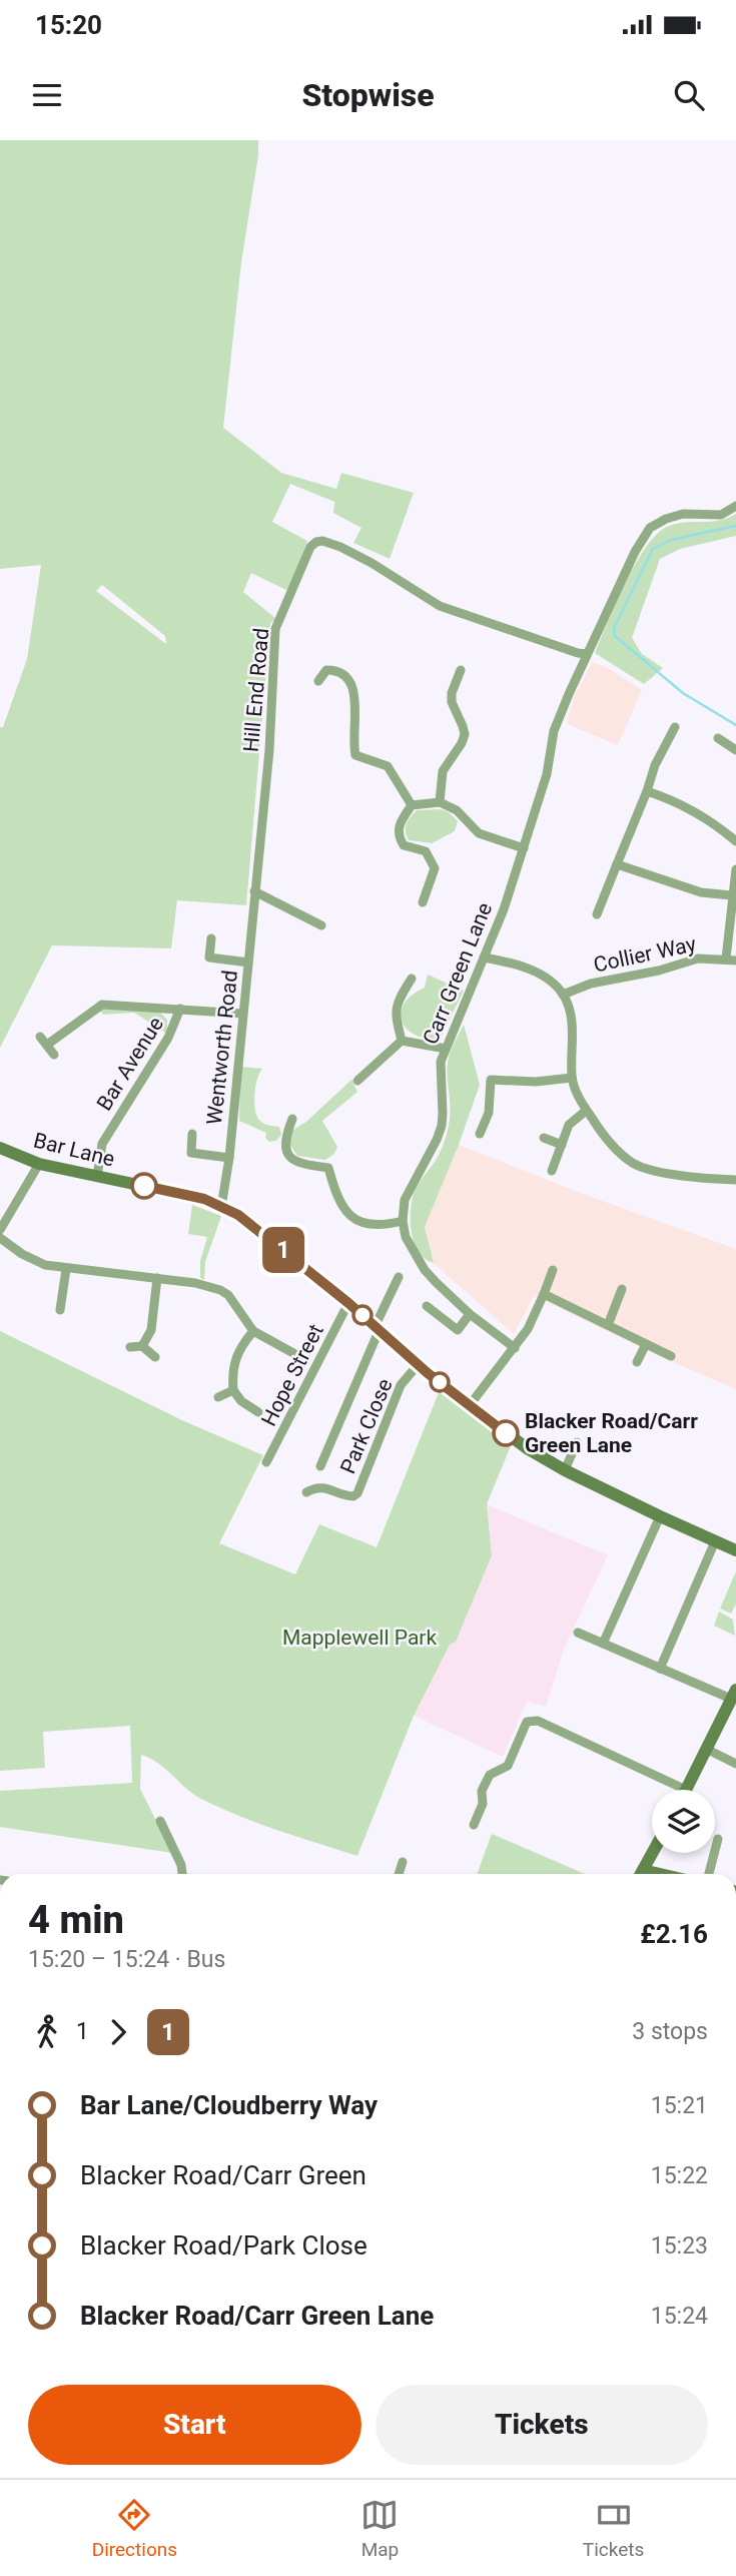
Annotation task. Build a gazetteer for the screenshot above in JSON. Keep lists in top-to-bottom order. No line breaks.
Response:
{"streets":{"main road":["Bar Lane"],"street":["Hill End Road","Collier Way","Carr Green Lane","Wentworth Road","Bar Avenue","Hope Street","Park Close"]},"crossings":[["Hill End Road","Carr Green Lane"],["Hill End Road","Wentworth Road"],["Wentworth Road","Bar Lane"],["Bar Avenue","Bar Lane"],["Bar Lane","Hope Street"],["Bar Lane","Park Close"]],"parks":["Mapplewell Park"],"places":["Blacker Road/Carr Green Lane"],"lines":["bus line 1"],"page":{"status":"15:20","header":"Stopwise","on_map":"1","heading":["4 min","15:20 – 15:24 · Bus","£2.16"],"legs":["1","1","3 stops"],"list":[{"name":"Bar Lane/Cloudberry Way","value":"15:21"},{"name":"Blacker Road/Carr Green","value":"15:22"},{"name":"Blacker Road/Park Close","value":"15:23"},{"name":"Blacker Road/Carr Green Lane","value":"15:24"}],"buttons":["Start","Tickets"],"tabs":["Directions","Map","Tickets"]}}
